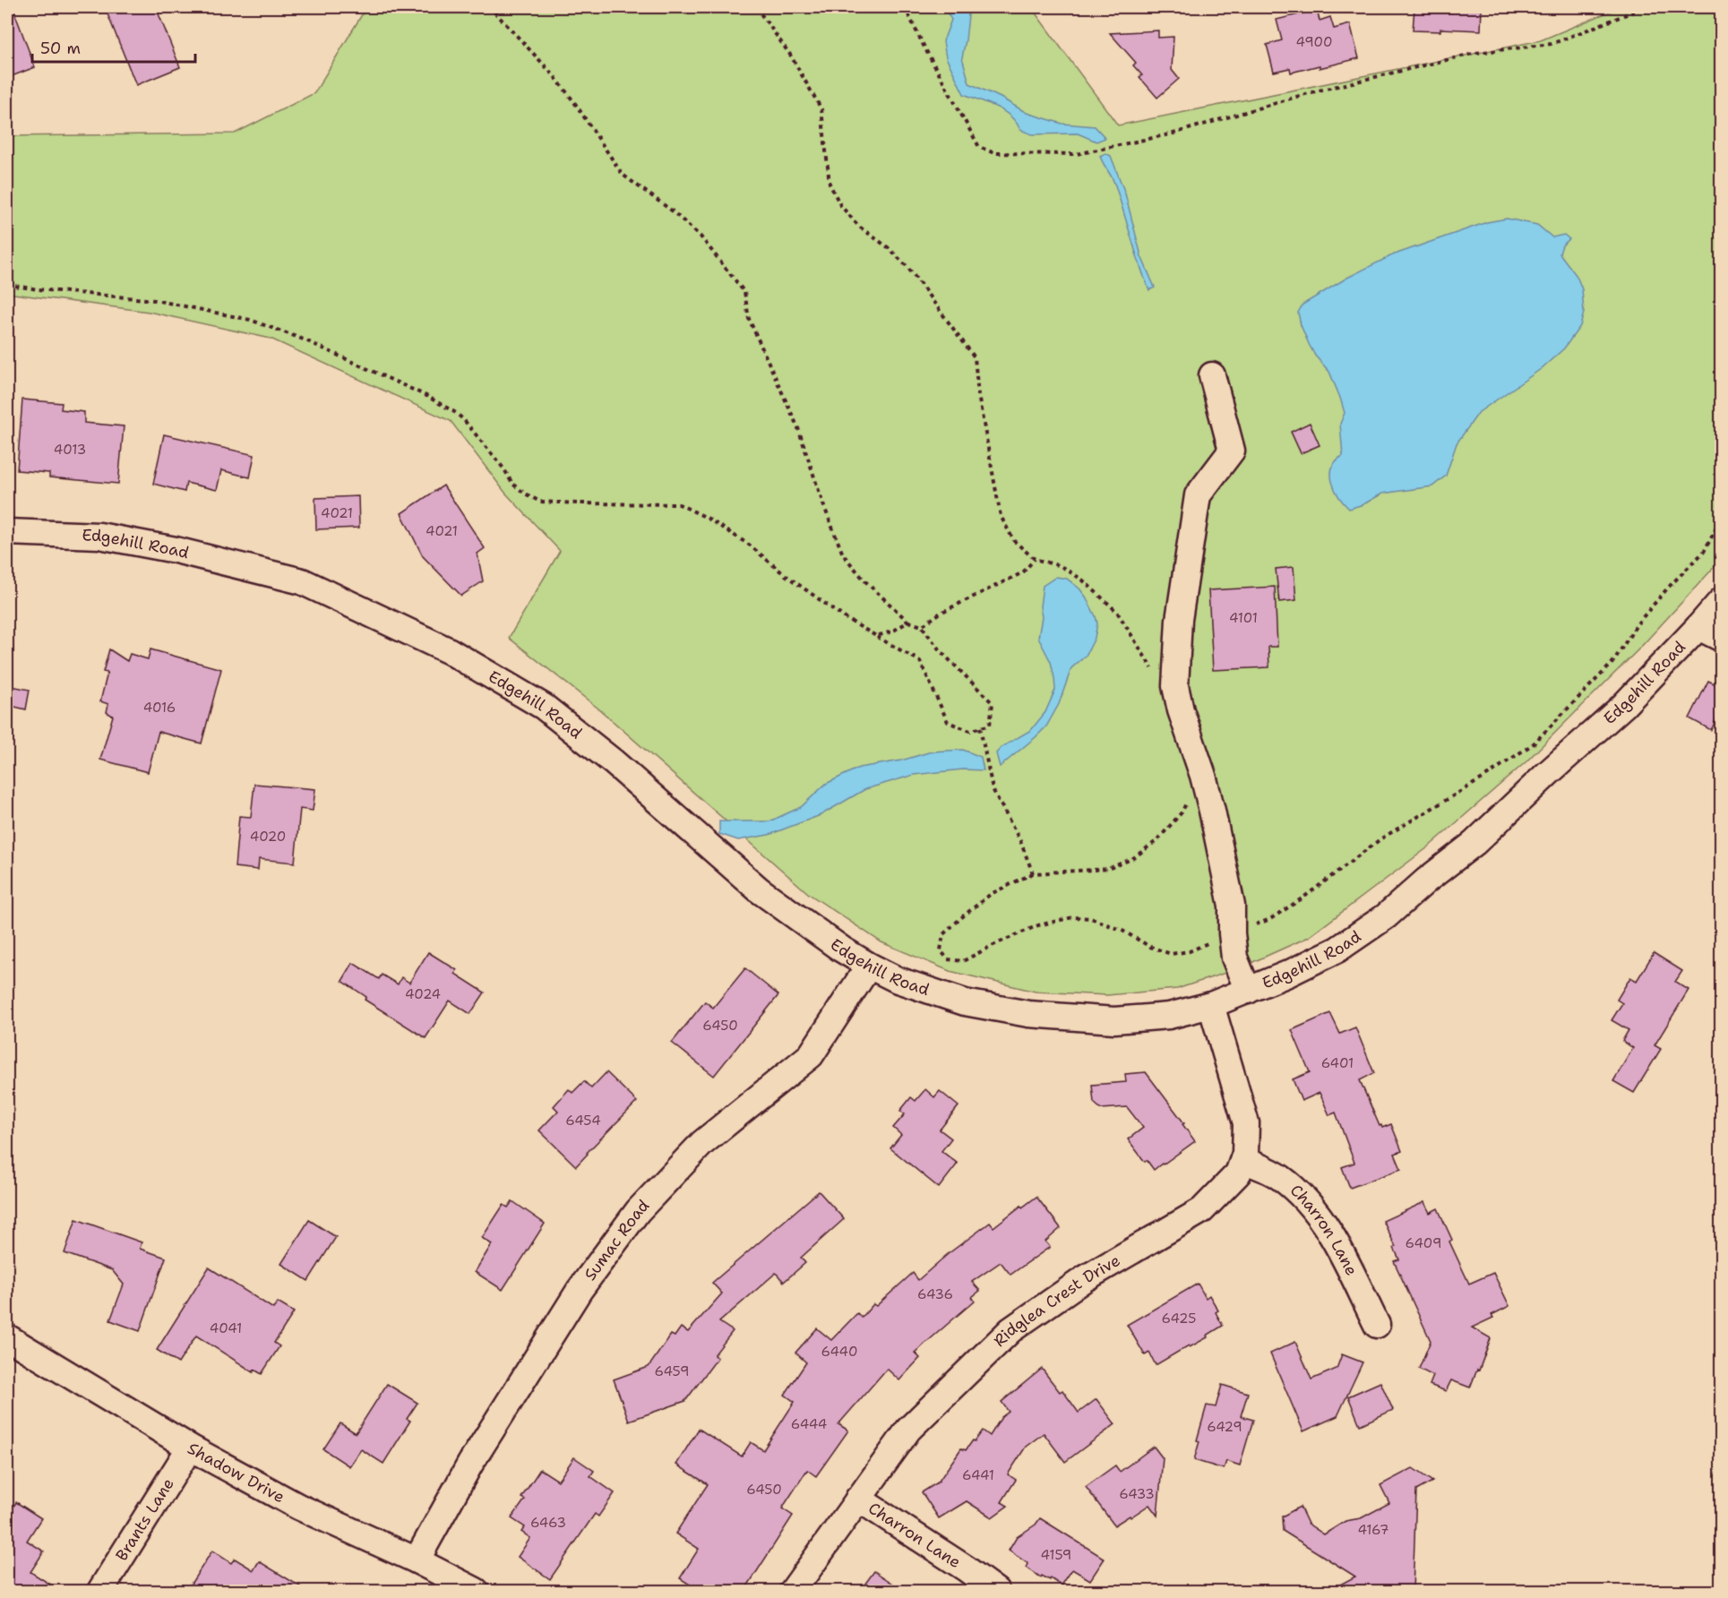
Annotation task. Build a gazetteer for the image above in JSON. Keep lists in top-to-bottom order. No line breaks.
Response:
{"streets":{"street":["Edgehill Road","Charron Lane","Sumac Road","Ridglea Crest Drive","Shadow Drive","Brants Lane"]},"crossings":[["Edgehill Road","Sumac Road"],["Edgehill Road","Ridglea Crest Drive"],["Charron Lane","Ridglea Crest Drive"],["Sumac Road","Shadow Drive"],["Shadow Drive","Brants Lane"]],"house_numbers":["4900","4013","4021","4021","4101","4016","4020","4024","6450","6401","6454","6409","6436","6425","4041","6440","6459","6444","6429","6441","6450","6433","6463","4167","4159"],"scale_bar":"50 m"}
